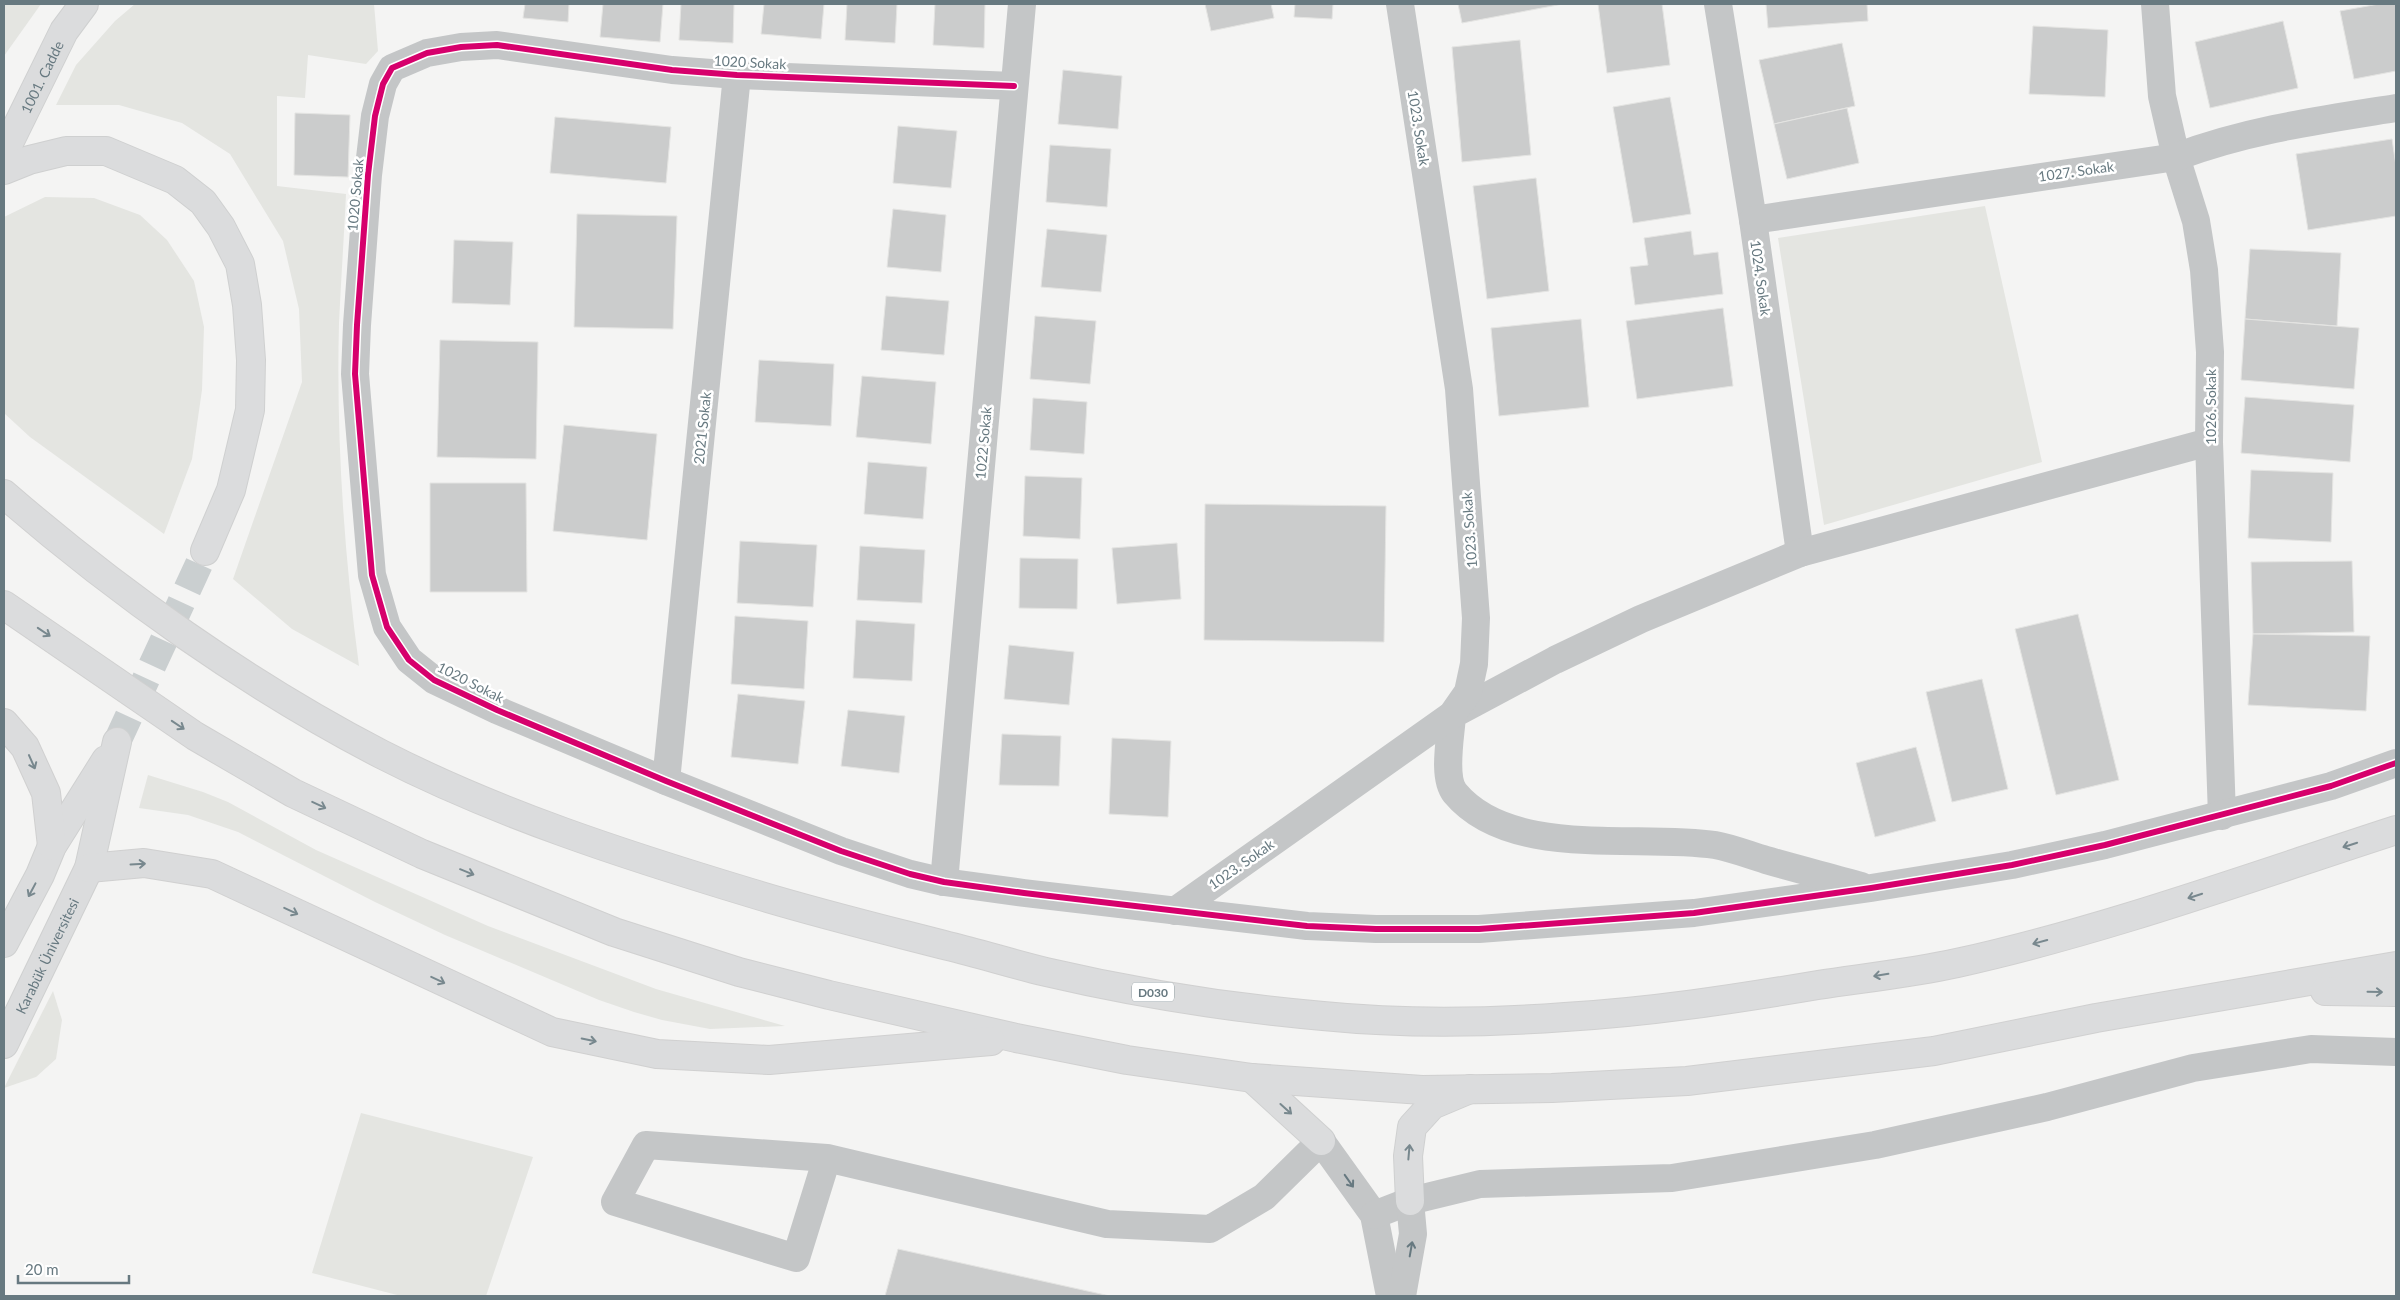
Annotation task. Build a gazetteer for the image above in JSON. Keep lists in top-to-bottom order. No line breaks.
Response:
{"streets":{"main road":["1001. Cadde","Karabük Üniversitesi","D030"],"street":["1020 Sokak","1023. Sokak","1027. Sokak","1024. Sokak","1026. Sokak","2021 Sokak","1022 Sokak"]},"crossings":[["1020 Sokak","1023. Sokak"],["1020 Sokak","1026. Sokak"],["1020 Sokak","2021 Sokak"],["1020 Sokak","1022 Sokak"],["1027. Sokak","1024. Sokak"],["1027. Sokak","1026. Sokak"]],"scale_bar":"20 m"}
